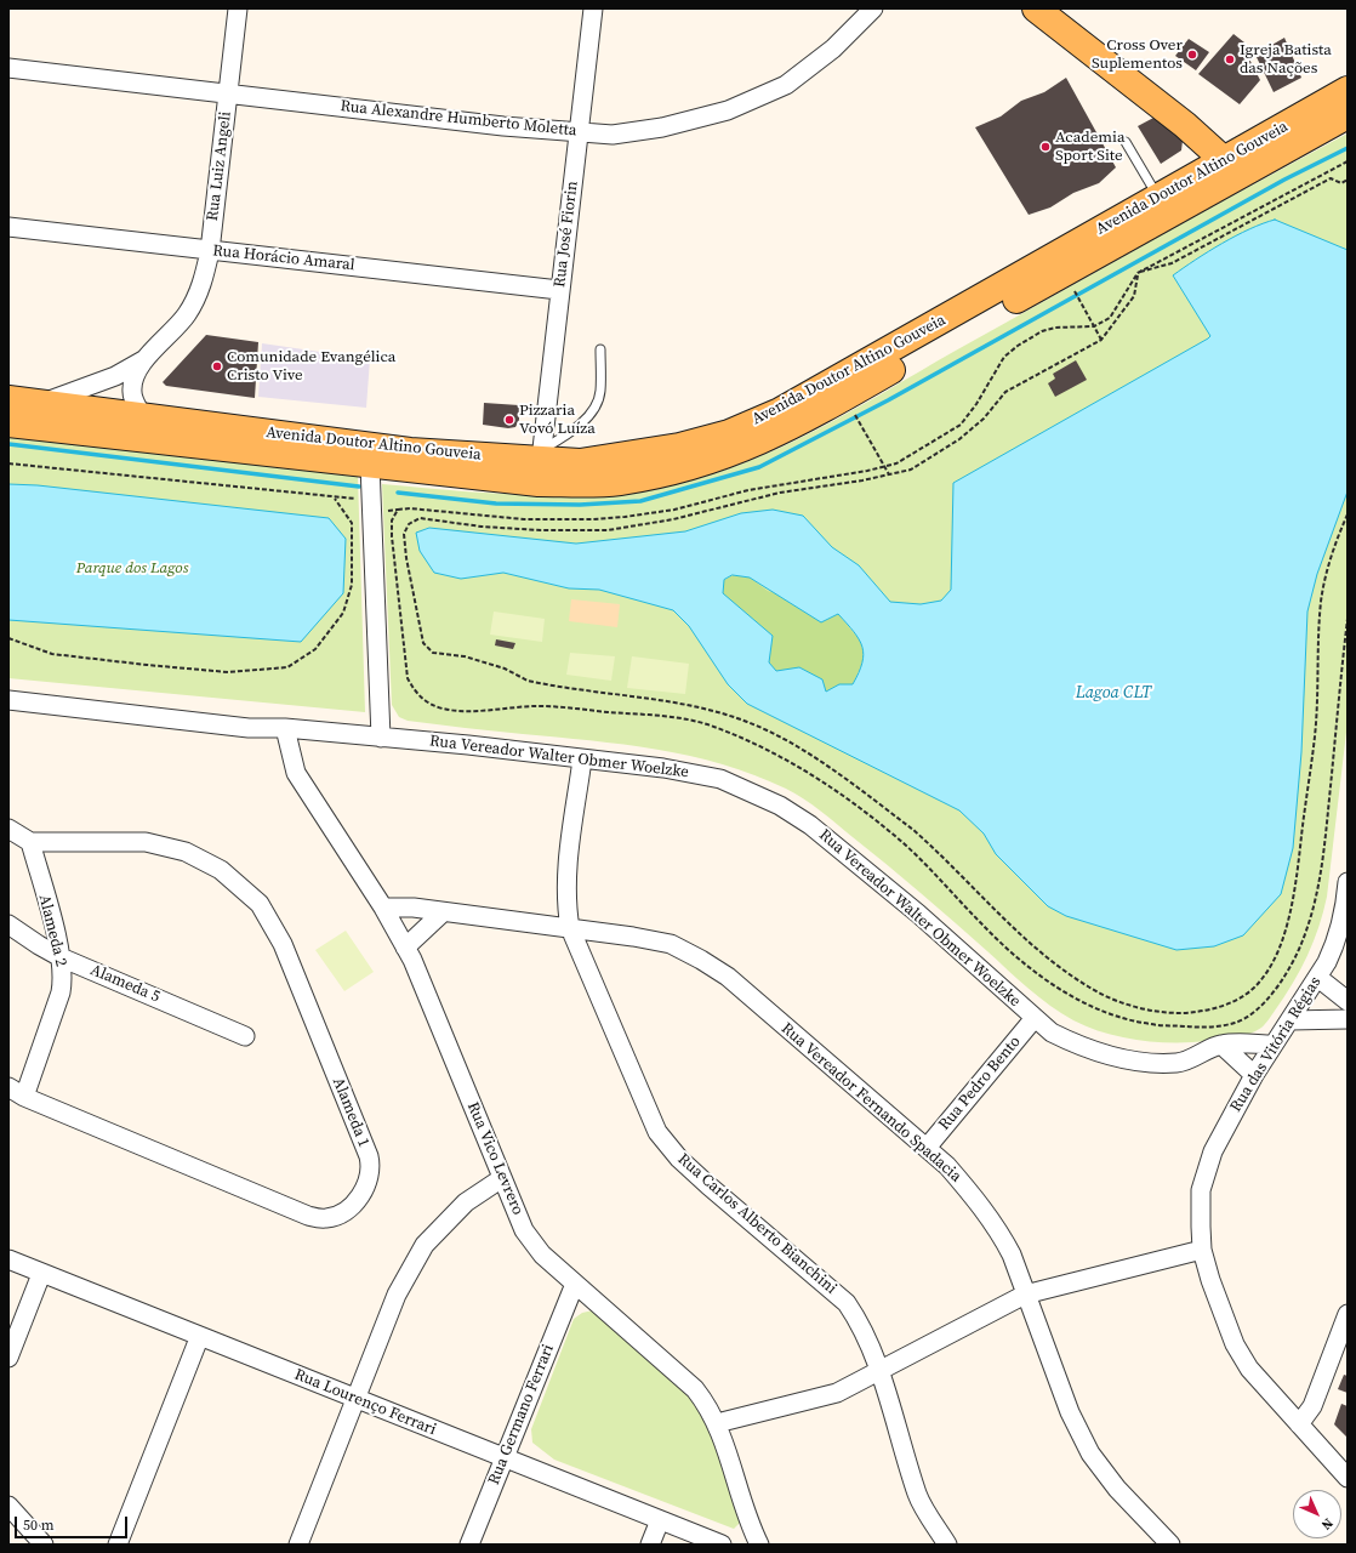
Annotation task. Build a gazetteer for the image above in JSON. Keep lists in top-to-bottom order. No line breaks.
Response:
{"streets":{"main road":["Avenida Doutor Altino Gouveia"],"street":["Rua Alexandre Humberto Moletta","Rua Luiz Angeli","Rua José Fiorin","Rua Horácio Amaral","Rua Vereador Walter Obmer Woelzke","Alameda 2","Alameda 5","Rua das Vitória Régias","Rua Pedro Bento","Rua Vereador Fernando Spadacia","Alameda 1","Rua Vico Levrero","Rua Carlos Alberto Bianchini","Rua Lourenço Ferrari","Rua Germano Ferrari"]},"crossings":[["Rua Alexandre Humberto Moletta","Rua Luiz Angeli"],["Rua Alexandre Humberto Moletta","Rua José Fiorin"],["Rua Luiz Angeli","Avenida Doutor Altino Gouveia"],["Rua Luiz Angeli","Rua Horácio Amaral"],["Avenida Doutor Altino Gouveia","Rua José Fiorin"],["Rua José Fiorin","Rua Horácio Amaral"],["Rua Vereador Walter Obmer Woelzke","Rua das Vitória Régias"],["Rua Vereador Walter Obmer Woelzke","Rua Pedro Bento"],["Rua Vereador Walter Obmer Woelzke","Rua Vico Levrero"],["Rua Vereador Walter Obmer Woelzke","Rua Carlos Alberto Bianchini"],["Alameda 2","Alameda 5"],["Alameda 2","Alameda 1"],["Rua Pedro Bento","Rua Vereador Fernando Spadacia"],["Rua Vereador Fernando Spadacia","Rua Vico Levrero"],["Rua Vereador Fernando Spadacia","Rua Carlos Alberto Bianchini"],["Rua Vico Levrero","Rua Germano Ferrari"],["Rua Lourenço Ferrari","Rua Germano Ferrari"]],"water":["Lagoa CLT"],"parks":["Parque dos Lagos"],"places":["Cross Over Suplementos","Igreja Batista das Nações","Academia Sport Site","Comunidade Evangélica Cristo Vive","Pizzaria Vovó Luíza"],"scale_bar":"50 m","north":"bottom right"}
